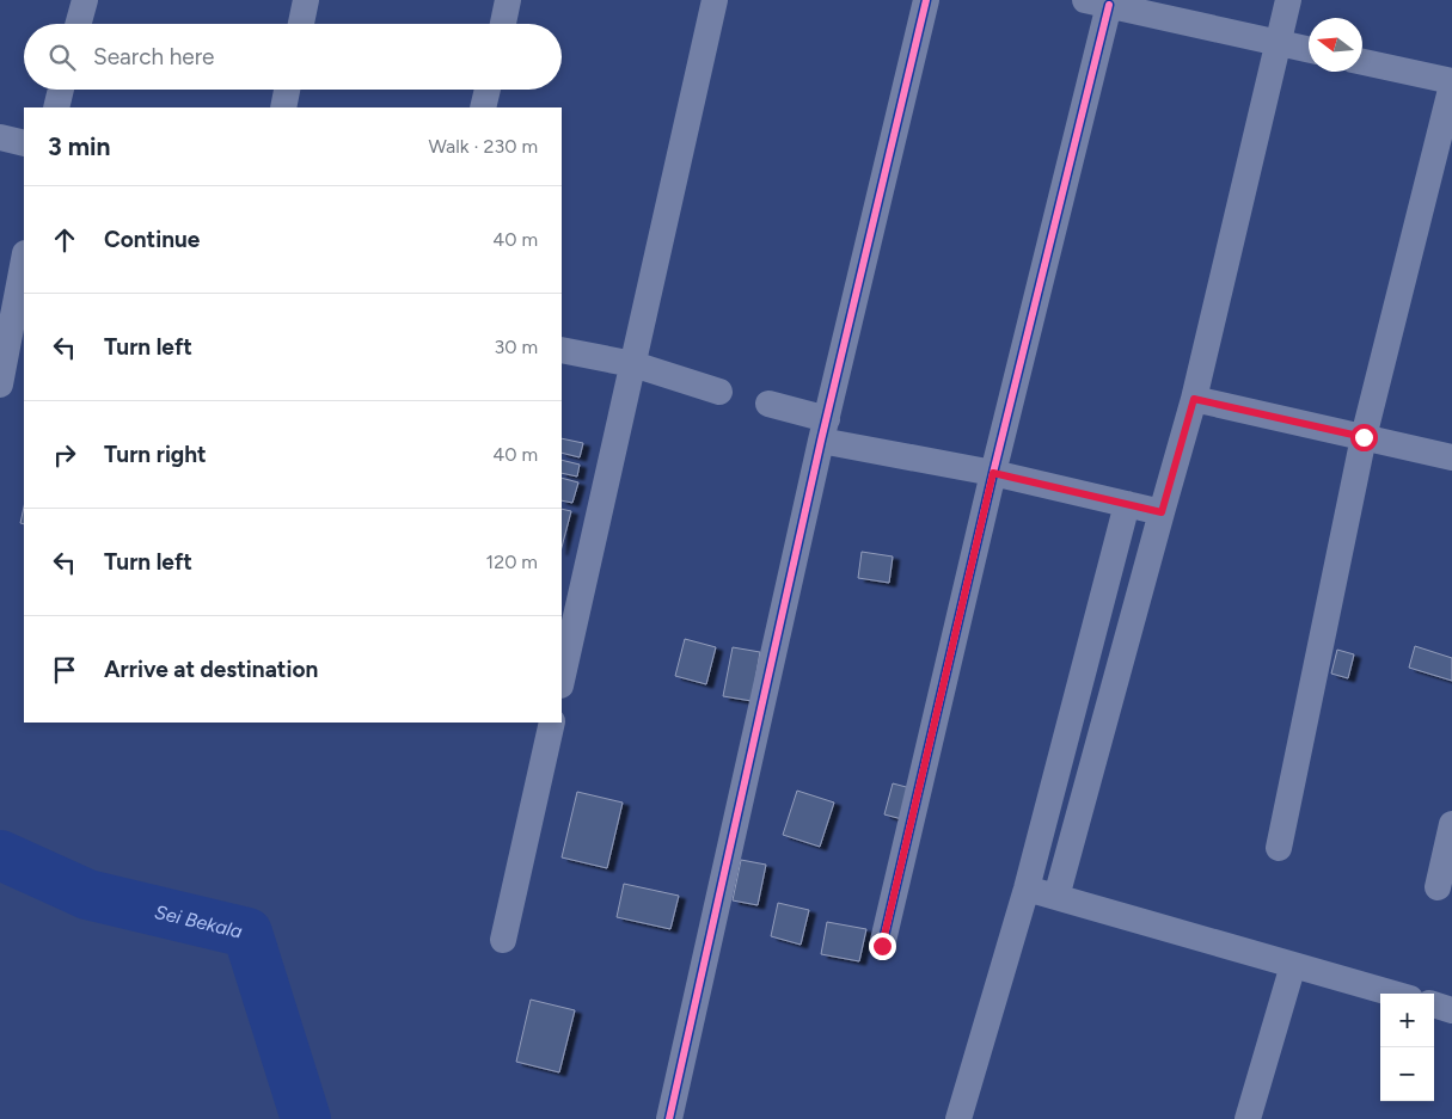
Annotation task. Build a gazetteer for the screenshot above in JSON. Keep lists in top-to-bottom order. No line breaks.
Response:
{"water":["Sei Bekala"],"north":"left","page":{"search":"Search here","heading":["3 min","Walk · 230 m"],"list":[["Continue","40 m"],["Turn left","30 m"],["Turn right","40 m"],["Turn left","120 m"],"Arrive at destination"],"map_buttons":["+","−"]}}
